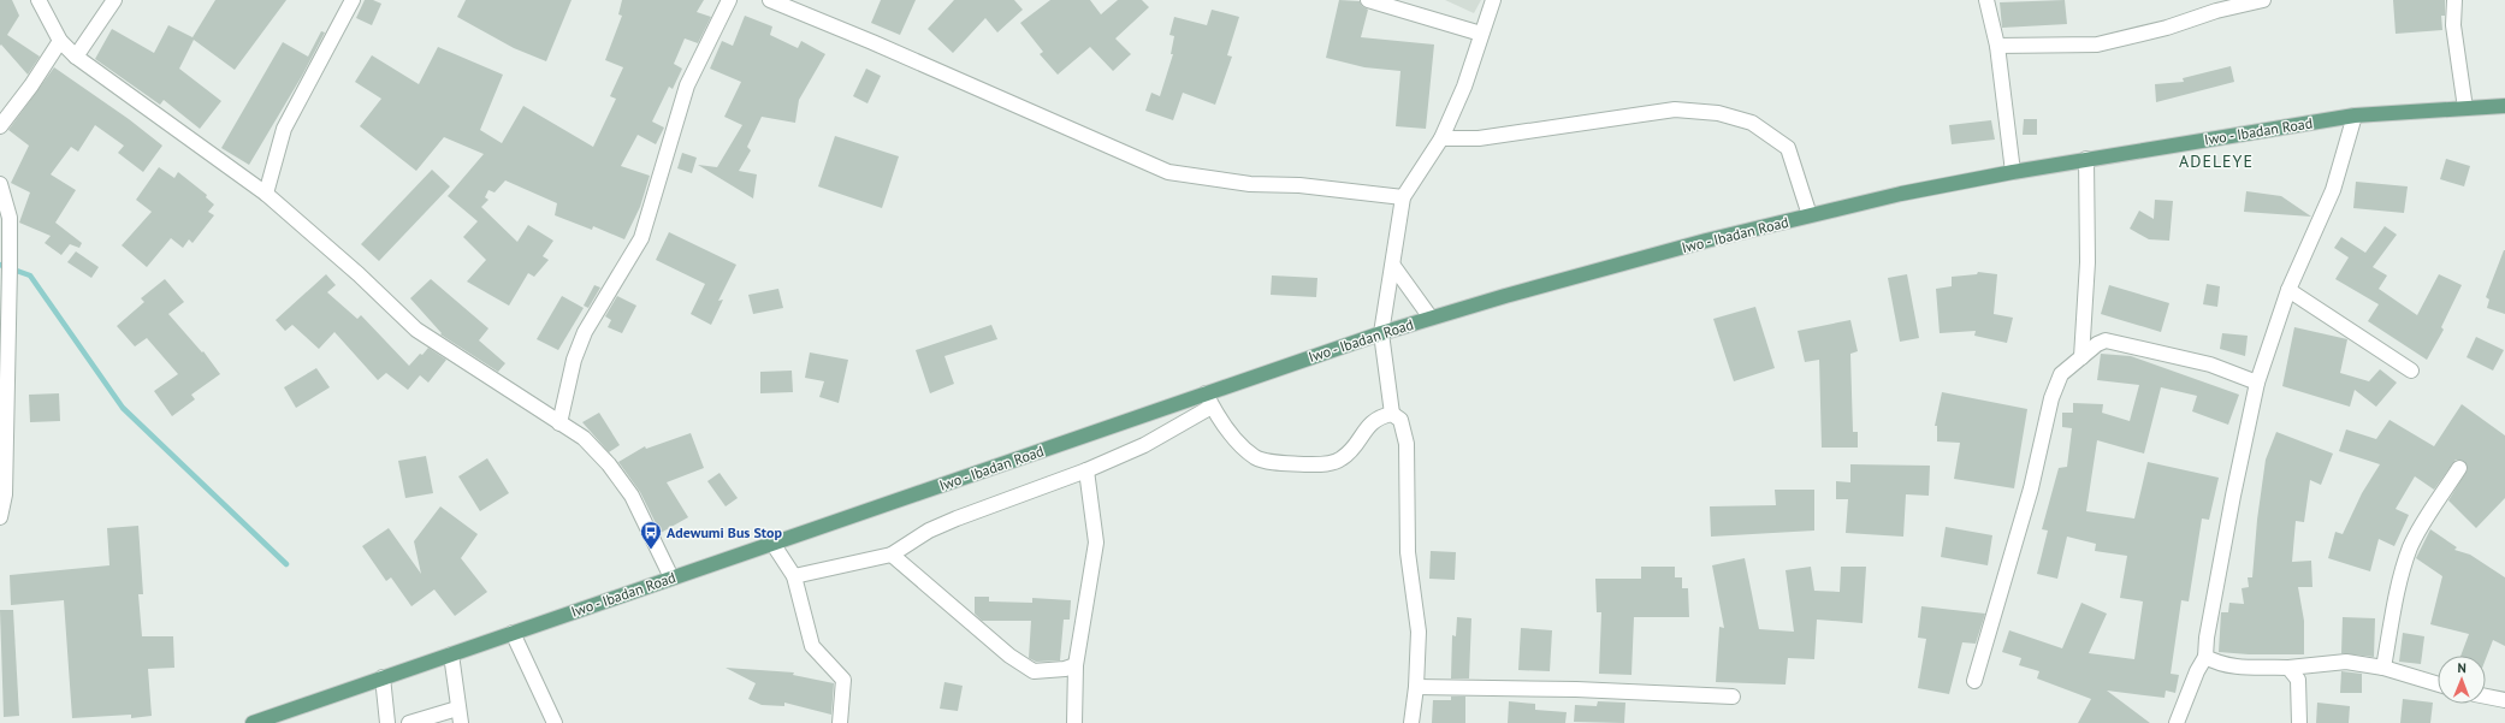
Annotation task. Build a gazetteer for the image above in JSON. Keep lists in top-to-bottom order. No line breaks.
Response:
{"streets":{"main road":["Iwo - Ibadan Road"]},"districts":["ADELEYE"],"places":{"bus stop":["Adewumi Bus Stop"]},"north":"top"}
